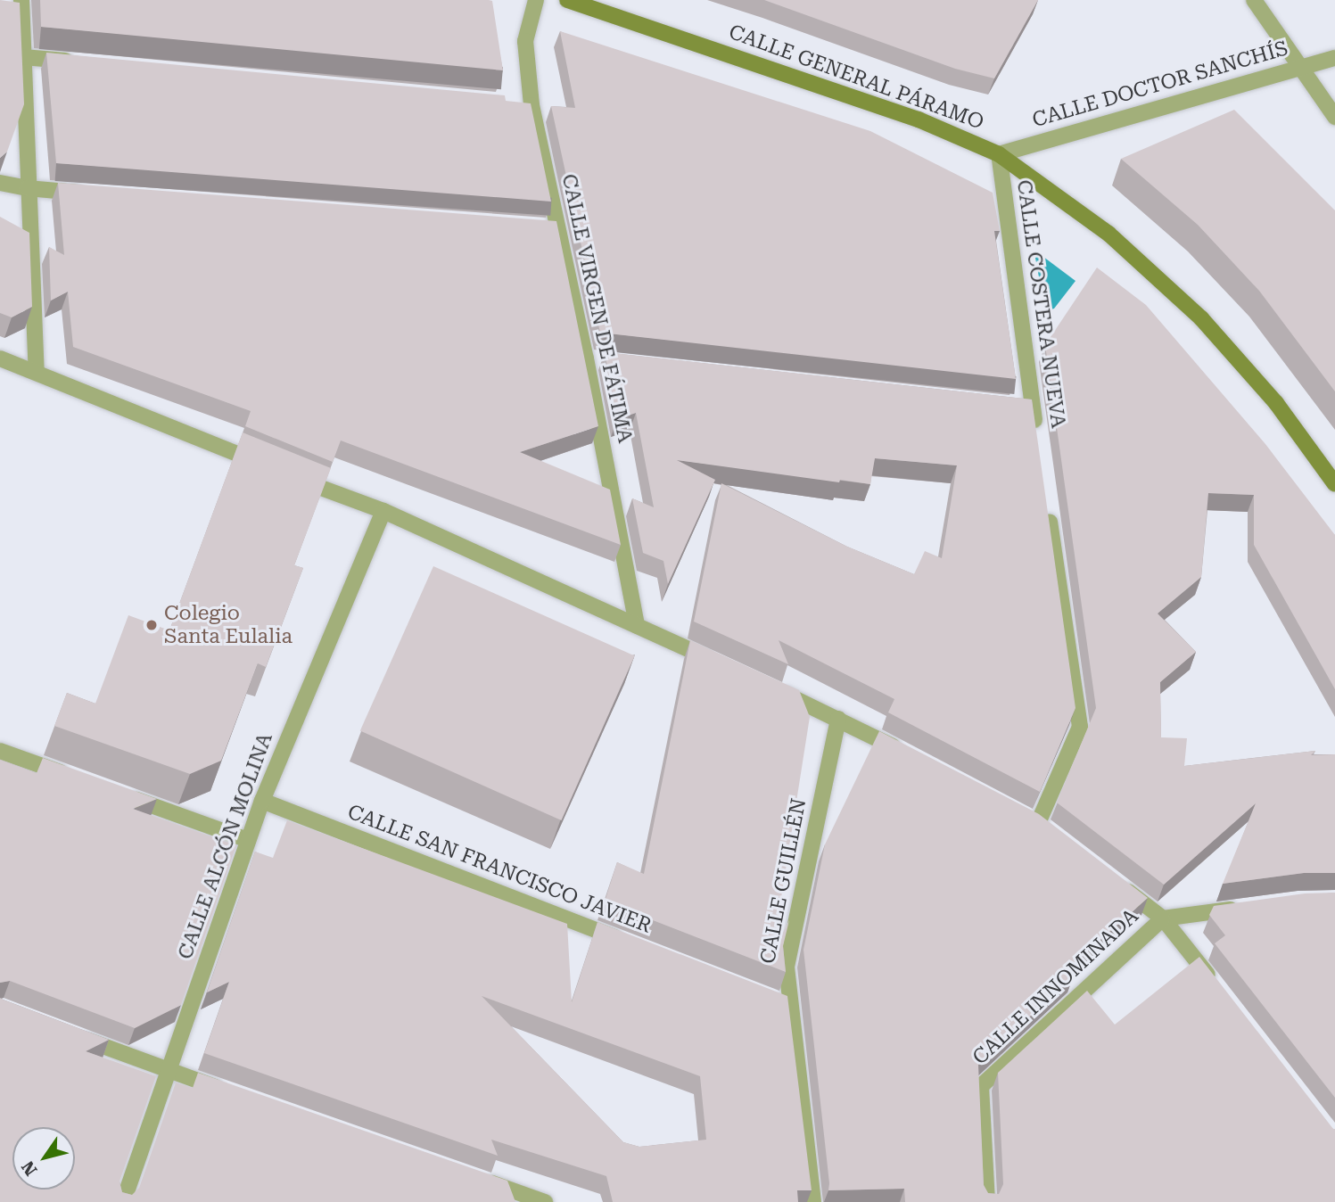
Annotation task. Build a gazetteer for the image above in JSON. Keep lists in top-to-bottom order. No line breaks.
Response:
{"streets":{"street":["CALLE GENERAL PÁRAMO","CALLE DOCTOR SANCHÍS","CALLE COSTERA NUEVA","CALLE VIRGEN DE FÁTIMA","CALLE ALCÓN MOLINA","CALLE SAN FRANCISCO JAVIER","CALLE GUILLÉN","CALLE INNOMINADA"]},"crossings":[["CALLE GENERAL PÁRAMO","CALLE DOCTOR SANCHÍS"],["CALLE GENERAL PÁRAMO","CALLE COSTERA NUEVA"],["CALLE DOCTOR SANCHÍS","CALLE COSTERA NUEVA"],["CALLE ALCÓN MOLINA","CALLE SAN FRANCISCO JAVIER"]],"places":["Colegio Santa Eulalia"],"north":"bottom left"}
